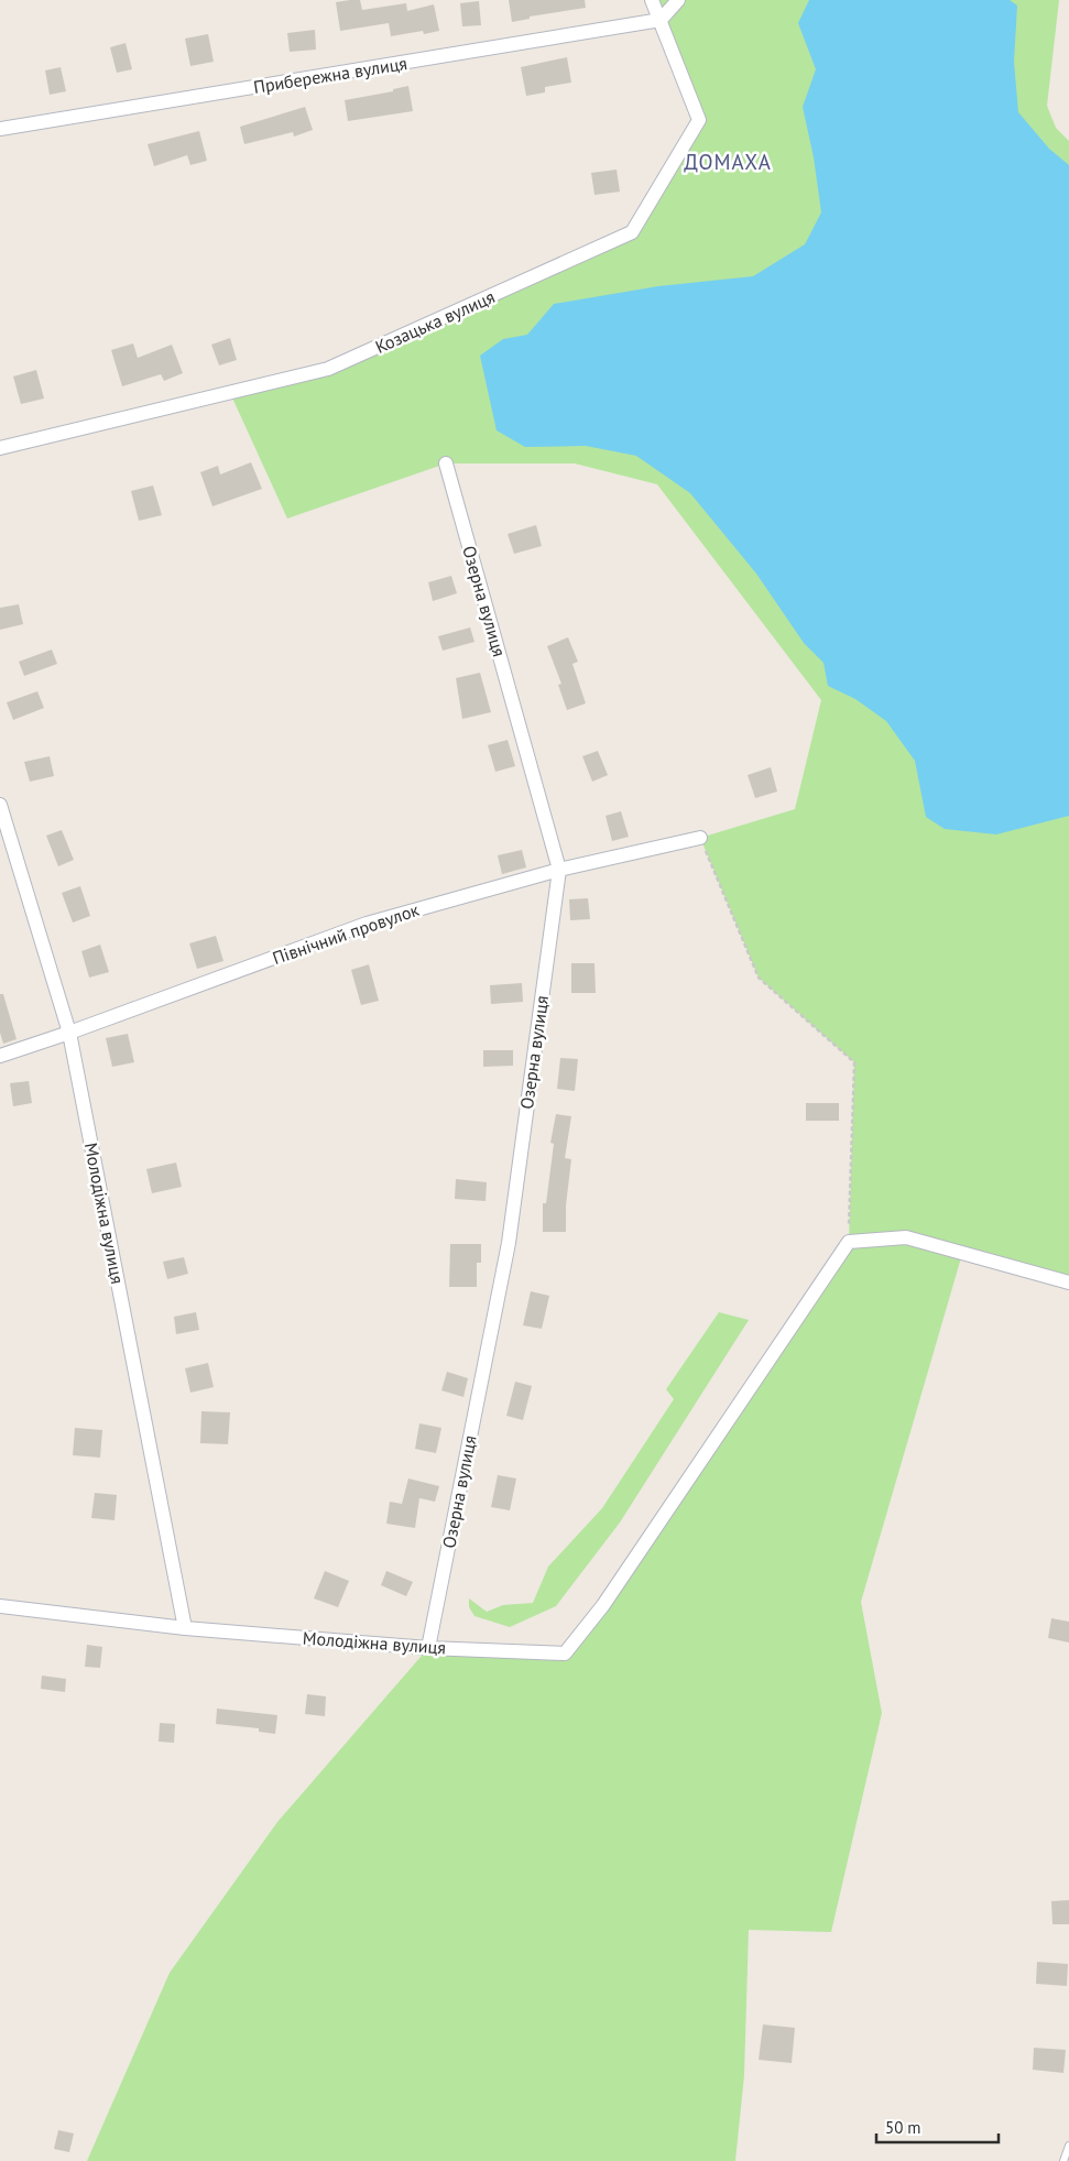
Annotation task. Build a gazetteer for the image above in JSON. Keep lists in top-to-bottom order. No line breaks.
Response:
{"streets":{"street":["Прибережна вулиця","Козацька вулиця","Озерна вулиця","Північний провулок","Молодіжна вулиця"]},"crossings":[["Прибережна вулиця","Козацька вулиця"],["Озерна вулиця","Північний провулок"],["Озерна вулиця","Молодіжна вулиця"],["Північний провулок","Молодіжна вулиця"]],"districts":["ДОМАХА"],"scale_bar":"50 m"}
